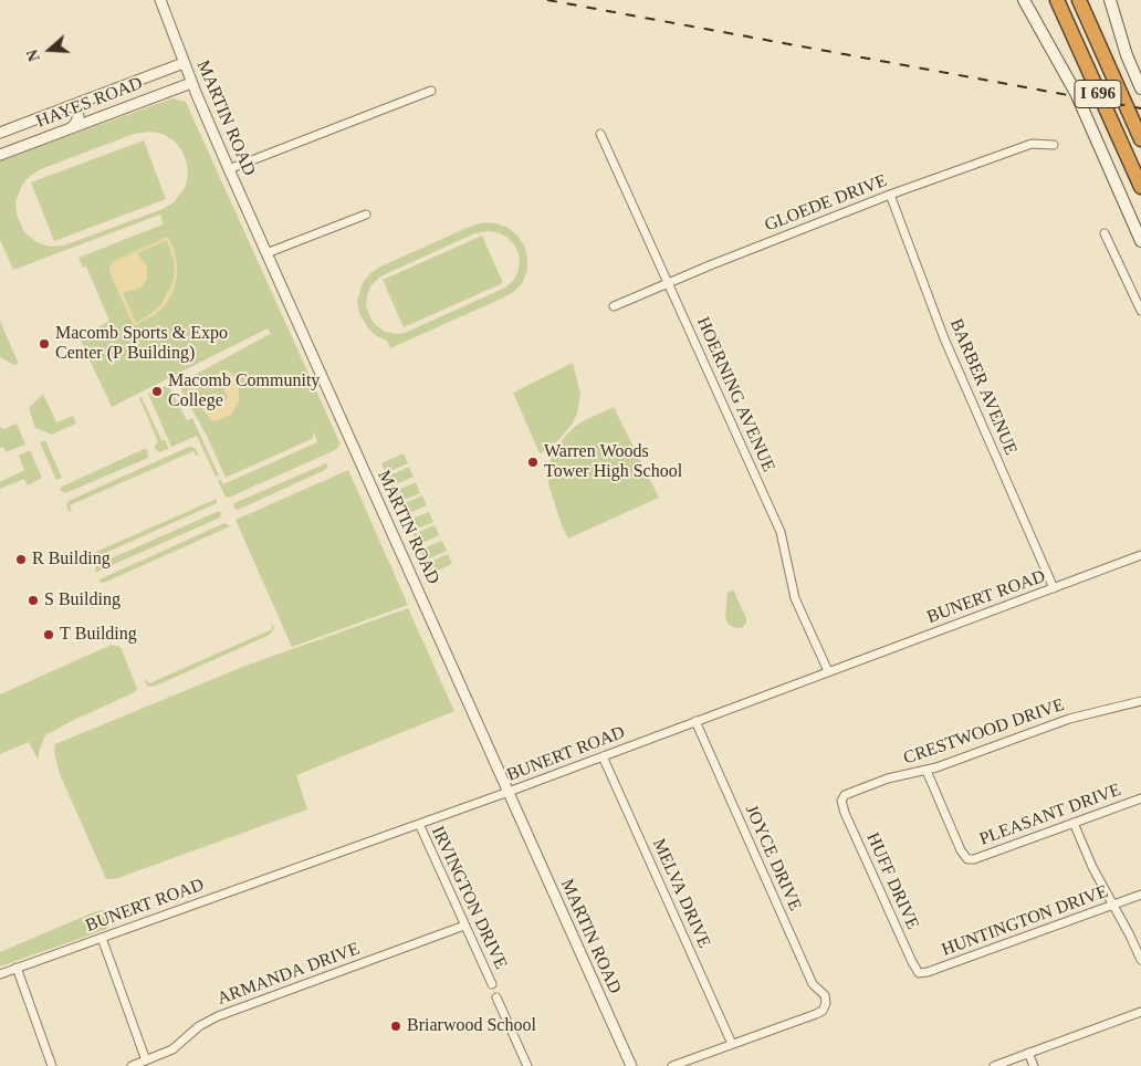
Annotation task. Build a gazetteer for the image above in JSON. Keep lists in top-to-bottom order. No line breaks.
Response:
{"streets":{"highway":["I 696"],"street":["HAYES ROAD","MARTIN ROAD","GLOEDE DRIVE","BARBER AVENUE","HOERNING AVENUE","BUNERT ROAD","CRESTWOOD DRIVE","PLEASANT DRIVE","JOYCE DRIVE","HUFF DRIVE","MELVA DRIVE","IRVINGTON DRIVE","HUNTINGTON DRIVE","ARMANDA DRIVE"]},"crossings":[["HAYES ROAD","MARTIN ROAD"],["MARTIN ROAD","BUNERT ROAD"],["GLOEDE DRIVE","BARBER AVENUE"],["GLOEDE DRIVE","HOERNING AVENUE"],["BARBER AVENUE","BUNERT ROAD"],["HOERNING AVENUE","BUNERT ROAD"],["BUNERT ROAD","JOYCE DRIVE"],["BUNERT ROAD","MELVA DRIVE"],["BUNERT ROAD","IRVINGTON DRIVE"],["CRESTWOOD DRIVE","PLEASANT DRIVE"],["CRESTWOOD DRIVE","HUFF DRIVE"],["JOYCE DRIVE","MELVA DRIVE"],["HUFF DRIVE","HUNTINGTON DRIVE"],["IRVINGTON DRIVE","ARMANDA DRIVE"]],"places":["Macomb Sports & Expo Center (P Building)","Macomb Community College","Warren Woods Tower High School","R Building","S Building","T Building","Briarwood School"],"north":"left"}
